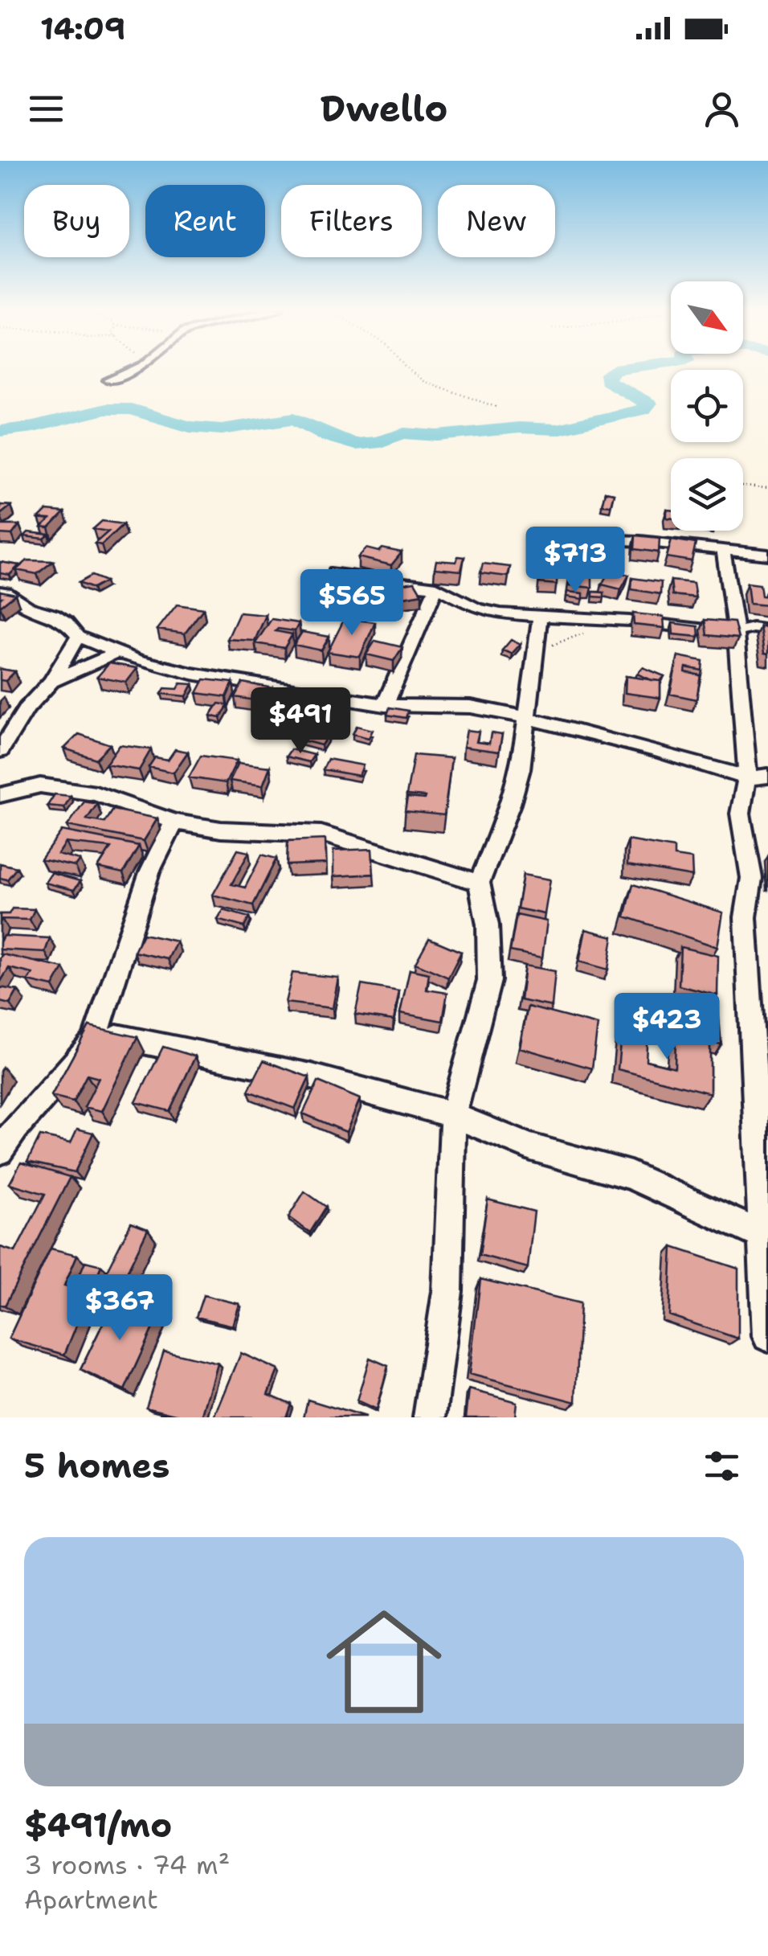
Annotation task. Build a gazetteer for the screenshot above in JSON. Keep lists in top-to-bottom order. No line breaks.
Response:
{"north":"bottom right","page":{"status":"14:09","header":"Dwello","chip":["Buy","Rent","Filters","New"],"price":["$713","$565","$491","$423","$367"],"heading":"5 homes","list":[{"name":"$491/mo","note":"3 rooms · 74 m² · Apartment"}]}}
